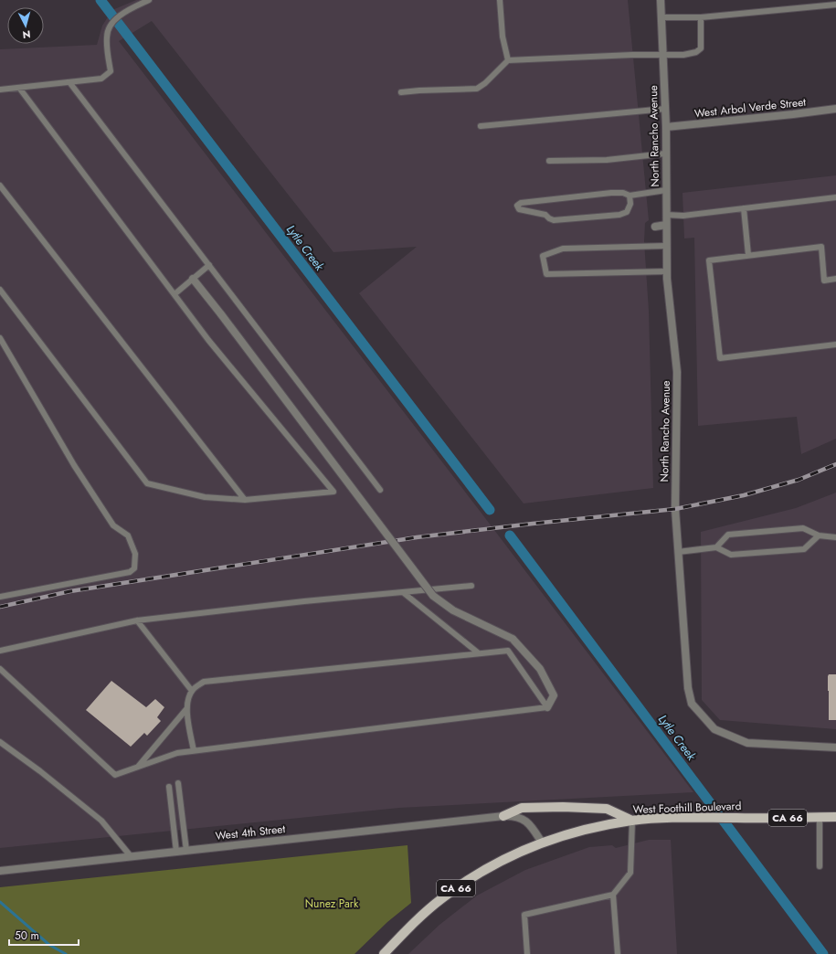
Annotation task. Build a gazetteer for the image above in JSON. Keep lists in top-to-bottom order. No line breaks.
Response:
{"streets":{"main road":["West Foothill Boulevard","CA 66"],"street":["West Arbol Verde Street","North Rancho Avenue","West 4th Street"]},"crossings":[["West Arbol Verde Street","North Rancho Avenue"],["West Foothill Boulevard","CA 66"],["West Foothill Boulevard","West 4th Street"],["CA 66","West 4th Street"]],"water":["Lytle Creek"],"parks":["Nunez Park"],"scale_bar":"50 m","north":"bottom"}
